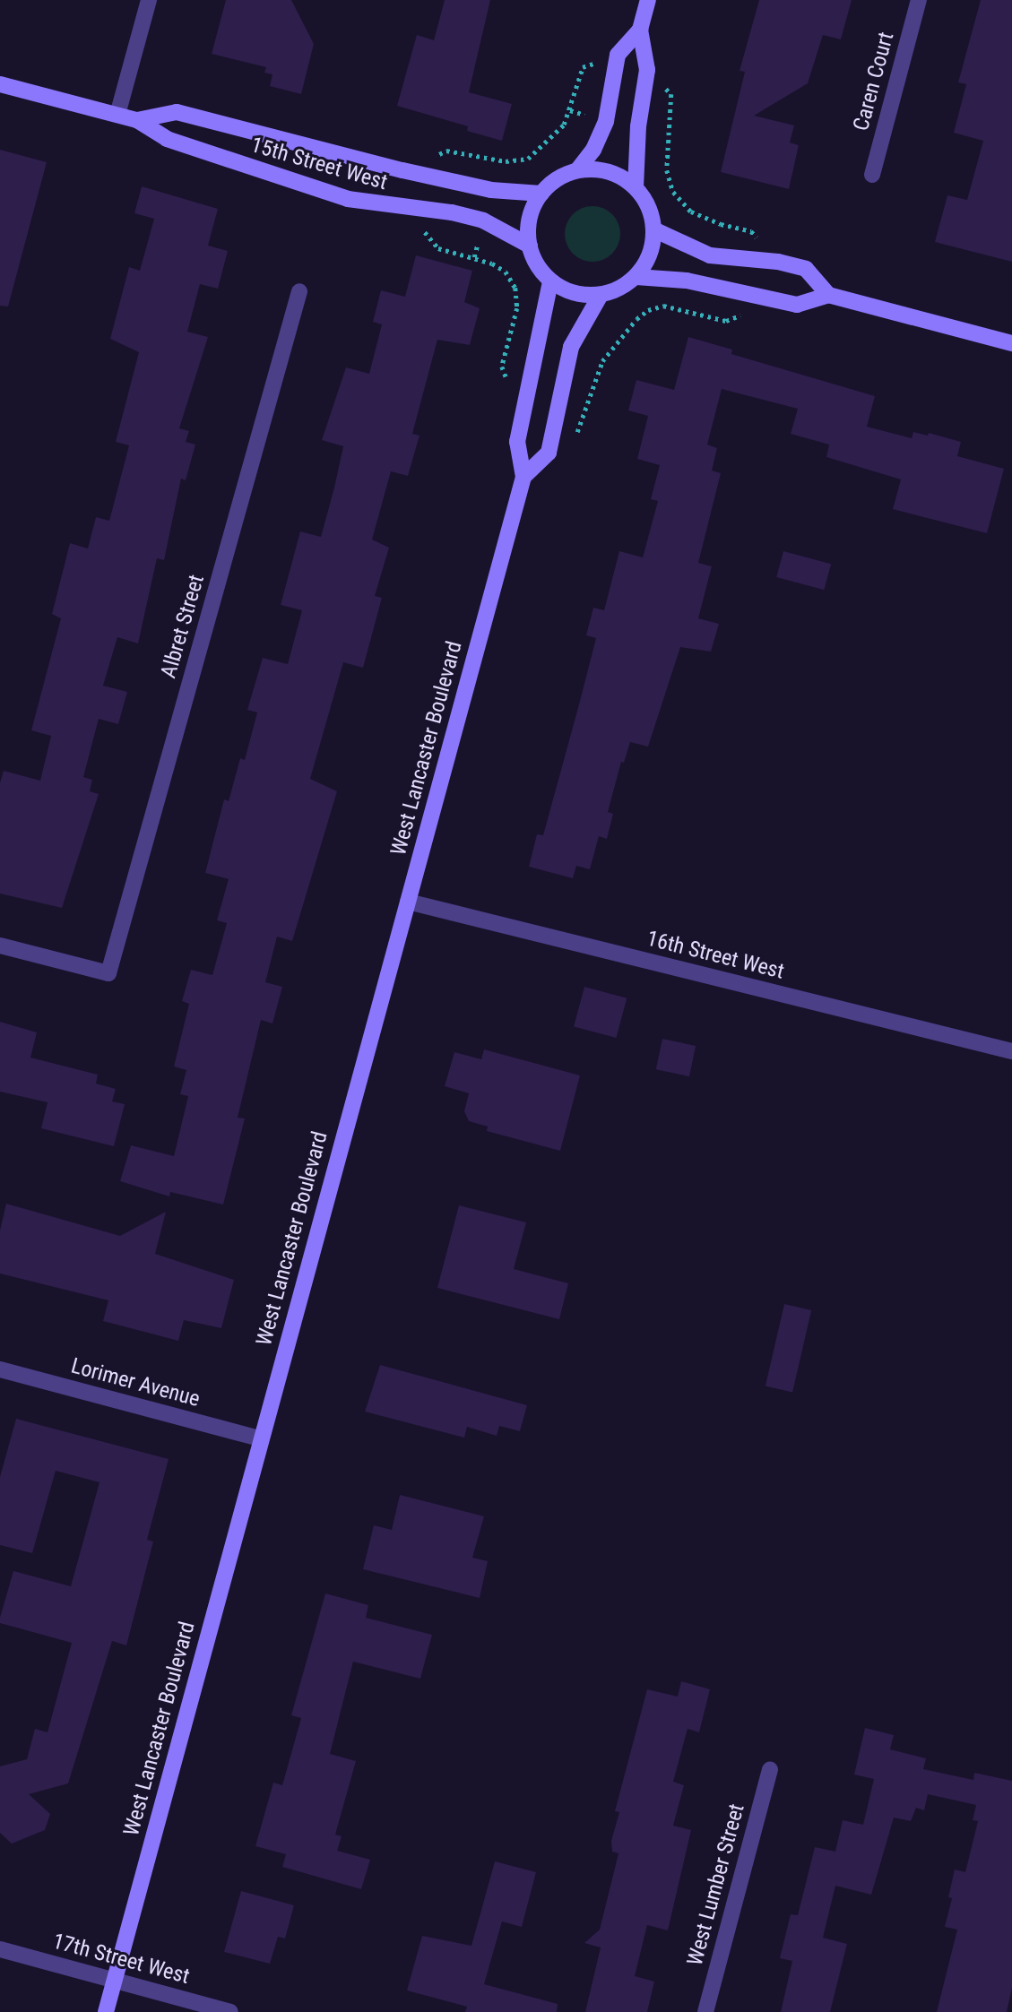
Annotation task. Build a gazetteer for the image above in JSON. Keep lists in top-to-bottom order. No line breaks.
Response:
{"streets":{"street":["Caren Court","15th Street West","Albret Street","West Lancaster Boulevard","16th Street West","Lorimer Avenue","West Lumber Street","17th Street West"]},"crossings":[["15th Street West","West Lancaster Boulevard"],["West Lancaster Boulevard","16th Street West"],["West Lancaster Boulevard","Lorimer Avenue"],["West Lancaster Boulevard","17th Street West"]]}
